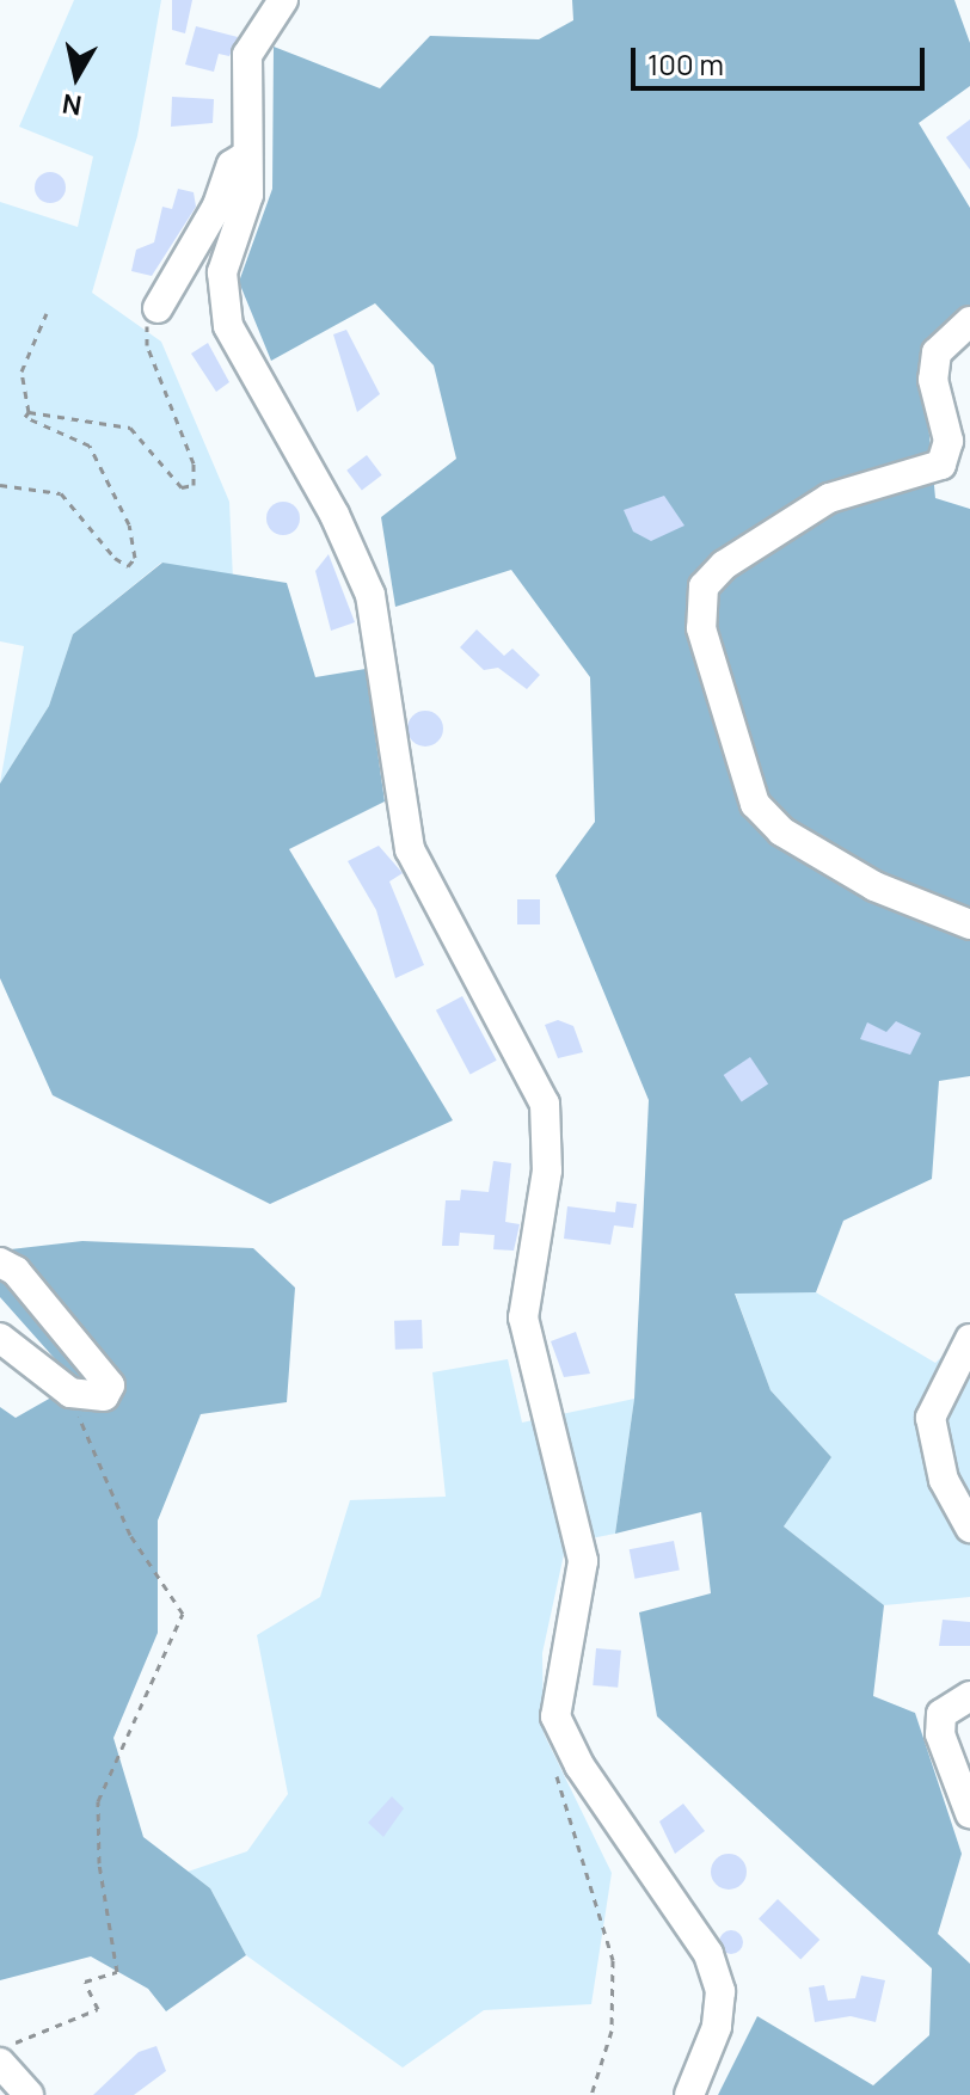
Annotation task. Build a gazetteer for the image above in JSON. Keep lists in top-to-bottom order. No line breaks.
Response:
{"scale_bar":"100 m","north":"bottom"}
